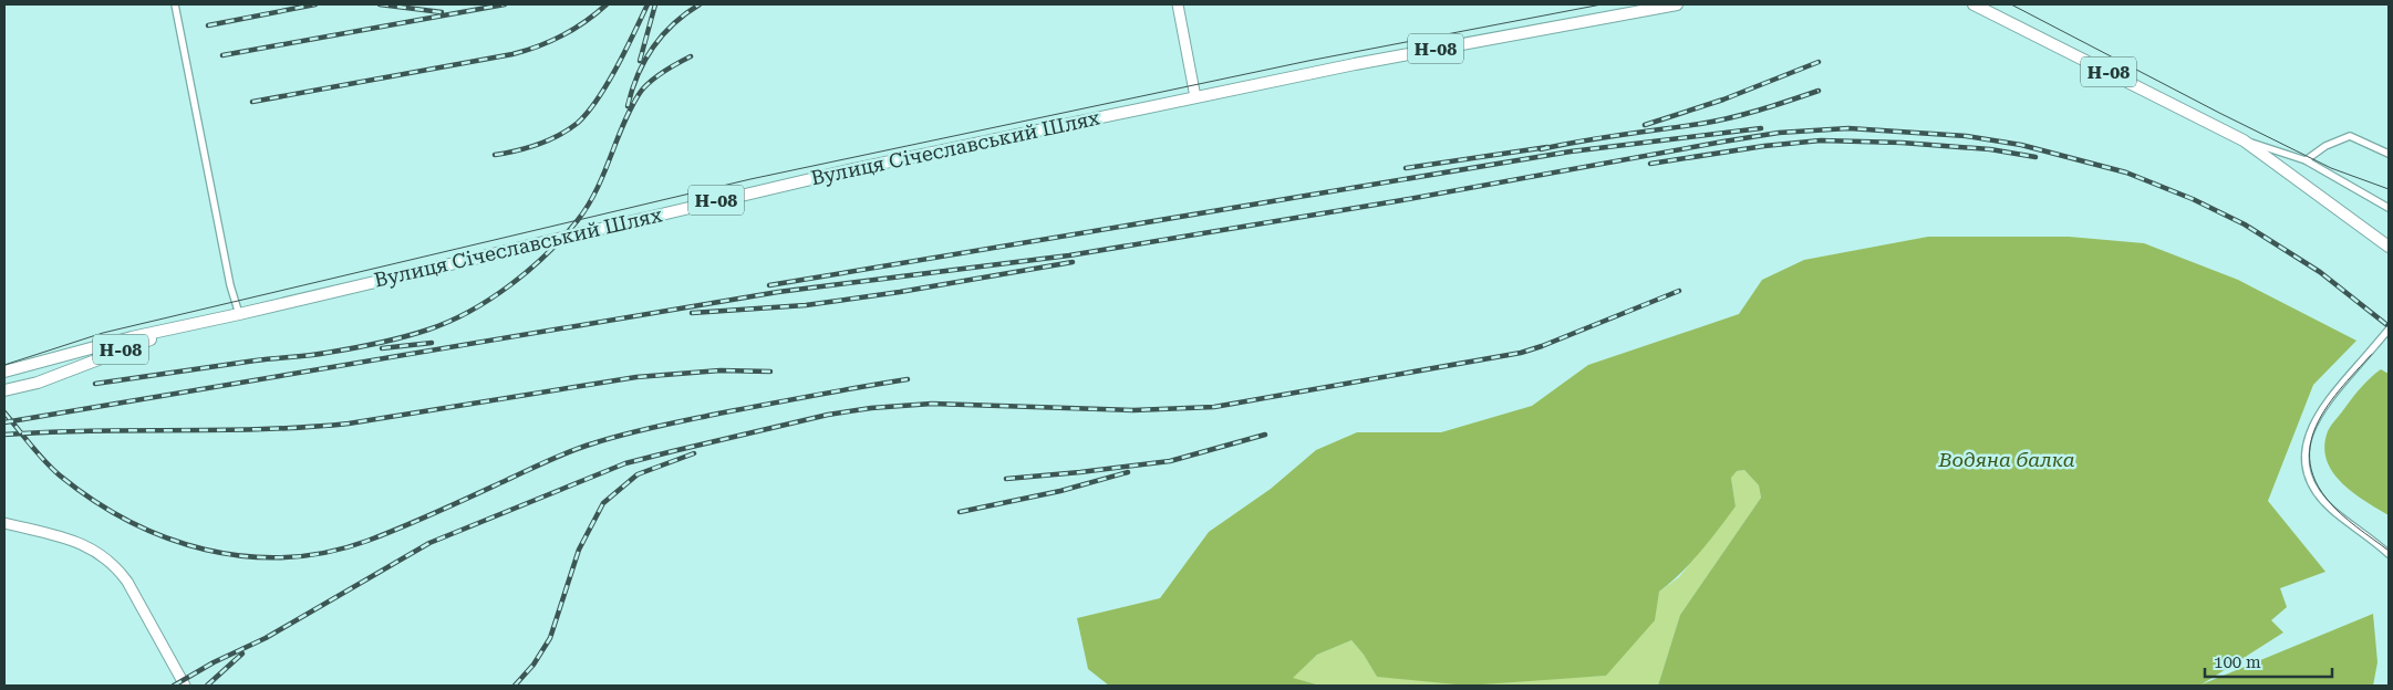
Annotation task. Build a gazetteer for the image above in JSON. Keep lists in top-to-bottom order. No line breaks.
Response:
{"streets":{"main road":["Н-08","Вулиця Січеславський Шлях"]},"parks":["Водяна балка"],"scale_bar":"100 m"}
